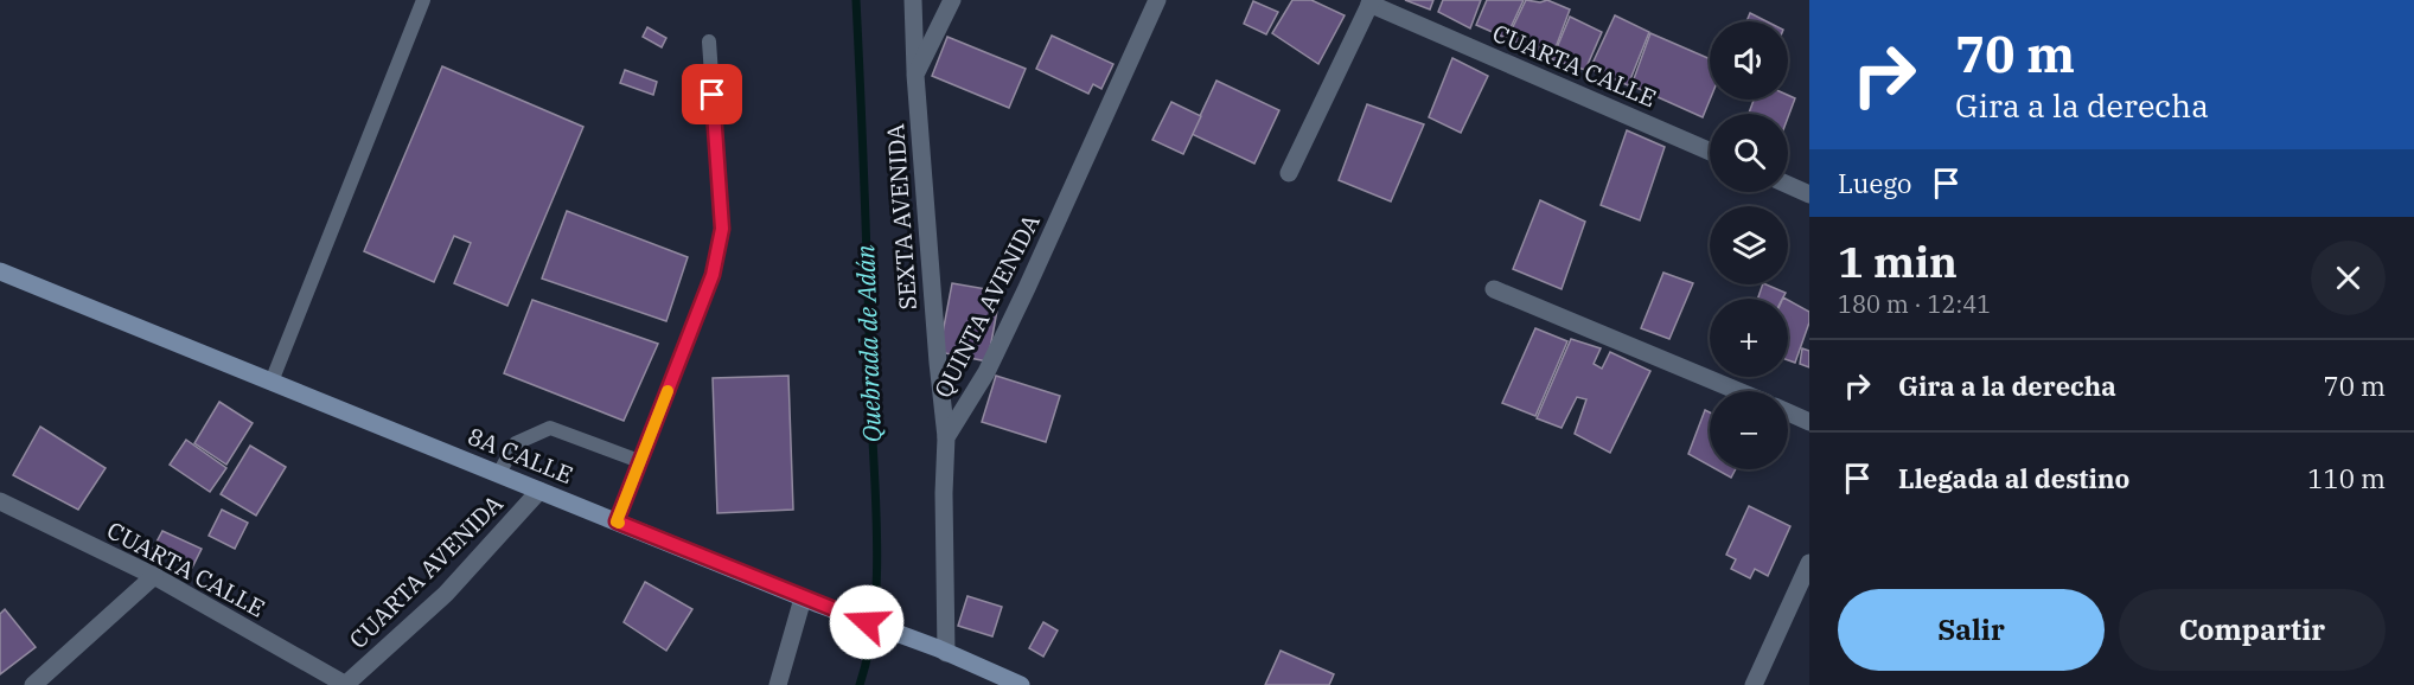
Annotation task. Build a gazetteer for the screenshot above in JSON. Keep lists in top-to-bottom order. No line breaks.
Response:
{"streets":{"street":["CUARTA CALLE","SEXTA AVENIDA","QUINTA AVENIDA","8A CALLE","CUARTA AVENIDA"]},"crossings":[["CUARTA CALLE","CUARTA AVENIDA"],["SEXTA AVENIDA","QUINTA AVENIDA"],["QUINTA AVENIDA","8A CALLE"],["8A CALLE","CUARTA AVENIDA"]],"water":["Quebrada de Adán"],"page":{"turn":["70 m","Gira a la derecha"],"map_buttons":["+","−"],"then":"Luego","heading":["1 min","180 m · 12:41"],"list":[{"name":"Gira a la derecha","value":"70 m"},{"name":"Llegada al destino","value":"110 m"}],"buttons":["Salir","Compartir"]}}
